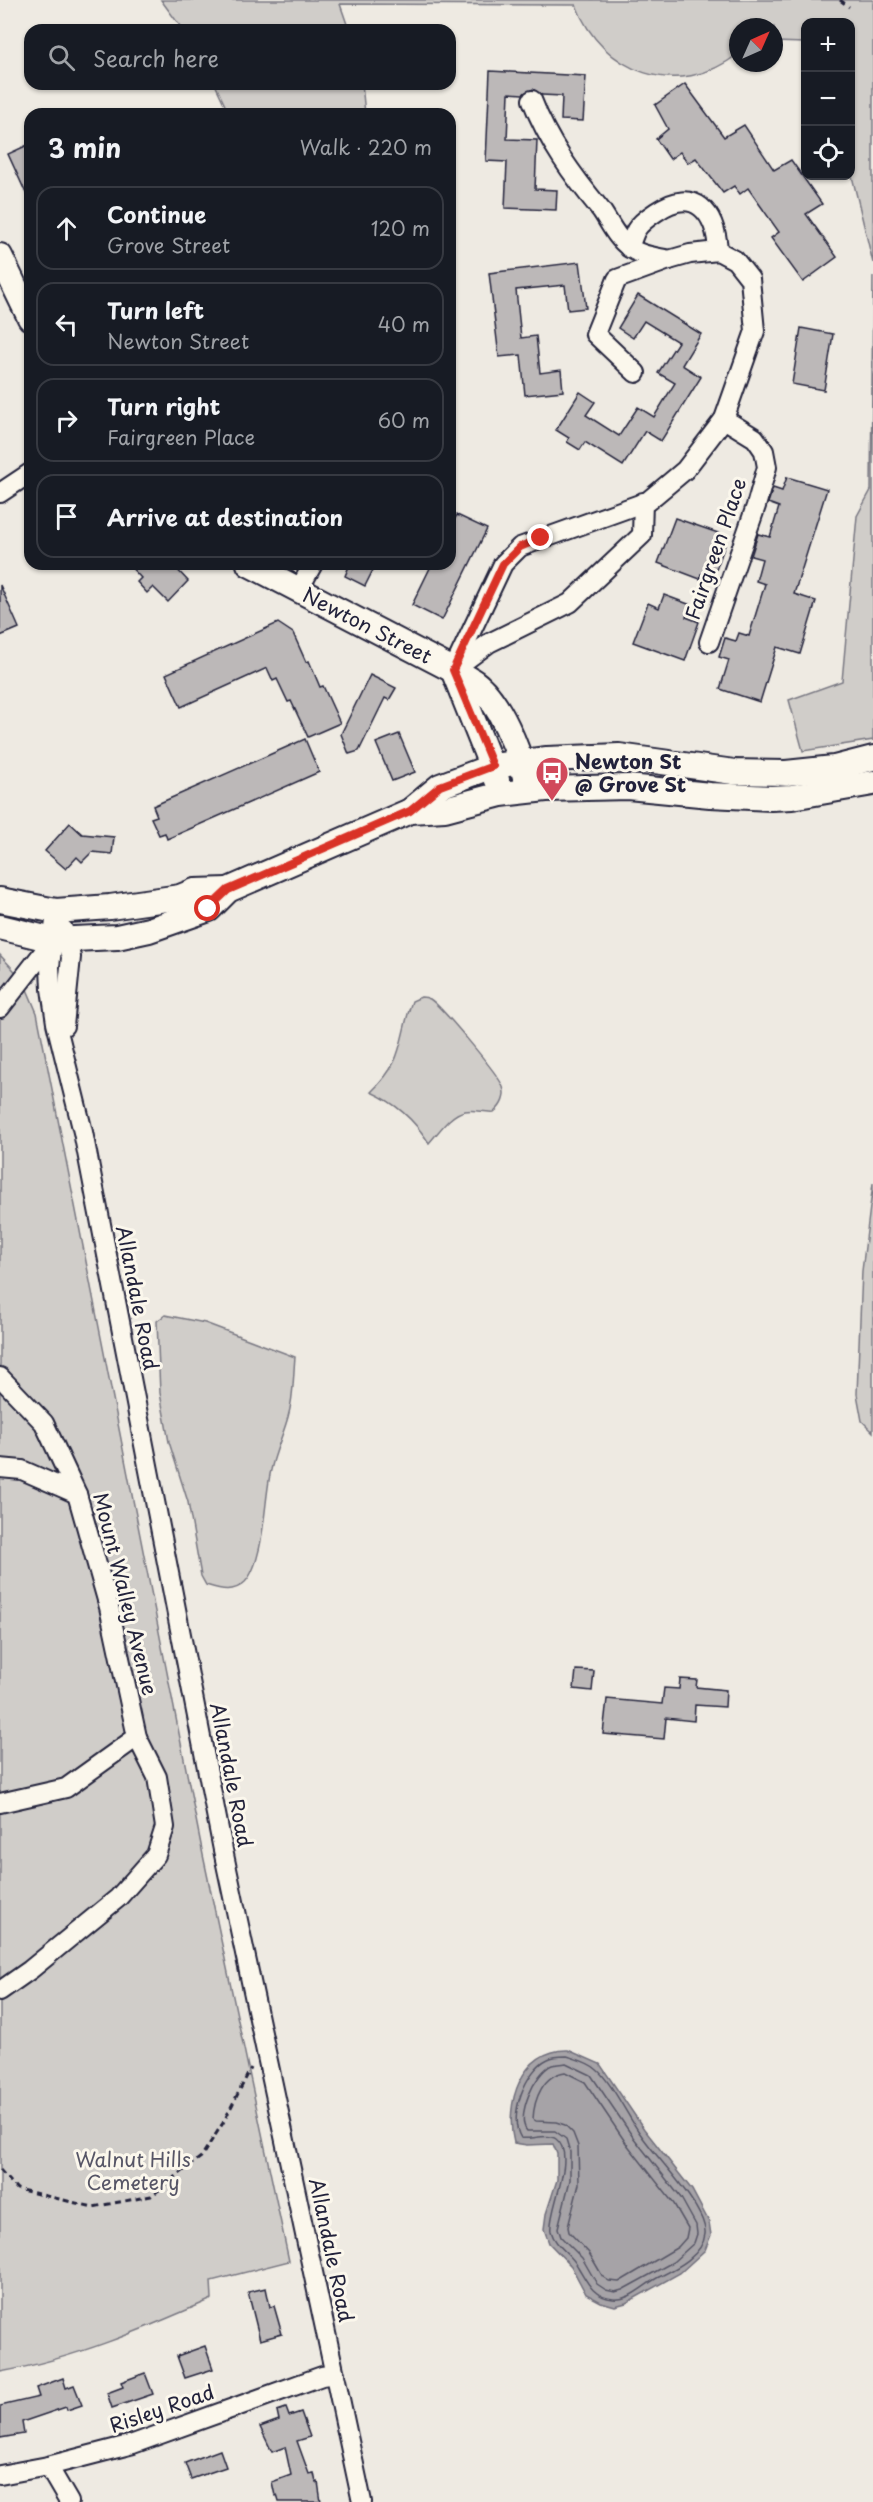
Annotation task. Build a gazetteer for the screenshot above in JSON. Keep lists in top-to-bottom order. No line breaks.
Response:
{"streets":{"main road":["Newton Street"],"street":["Fairgreen Place","Allandale Road","Mount Walley Avenue","Risley Road"]},"crossings":[["Allandale Road","Risley Road"]],"parks":["Walnut Hills Cemetery"],"places":{"bus stop":["Newton St @ Grove St"]},"north":"top right","page":{"map_buttons":["+","−"],"search":"Search here","heading":["3 min","Walk · 220 m"],"list":[["Continue","Grove Street","120 m"],["Turn left","Newton Street","40 m"],["Turn right","Fairgreen Place","60 m"],"Arrive at destination"]}}
